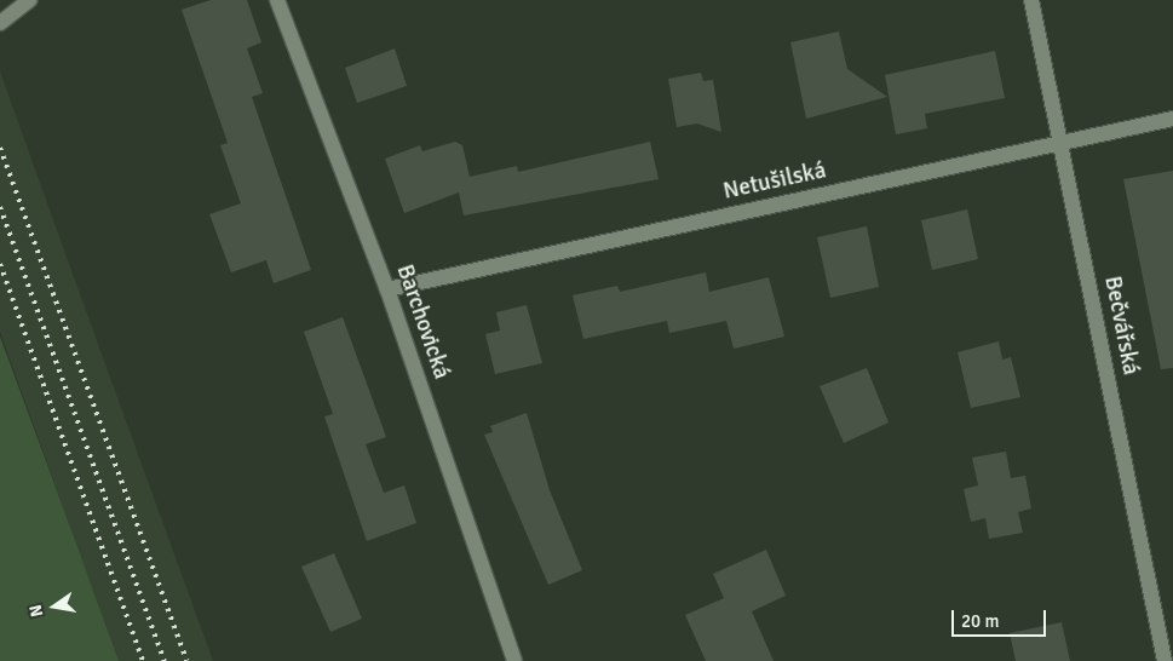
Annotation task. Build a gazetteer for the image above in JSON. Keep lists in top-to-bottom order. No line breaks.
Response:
{"streets":{"street":["Netušilská","Barchovická","Bečvářská"]},"crossings":[["Netušilská","Barchovická"],["Netušilská","Bečvářská"]],"scale_bar":"20 m","north":"left"}
